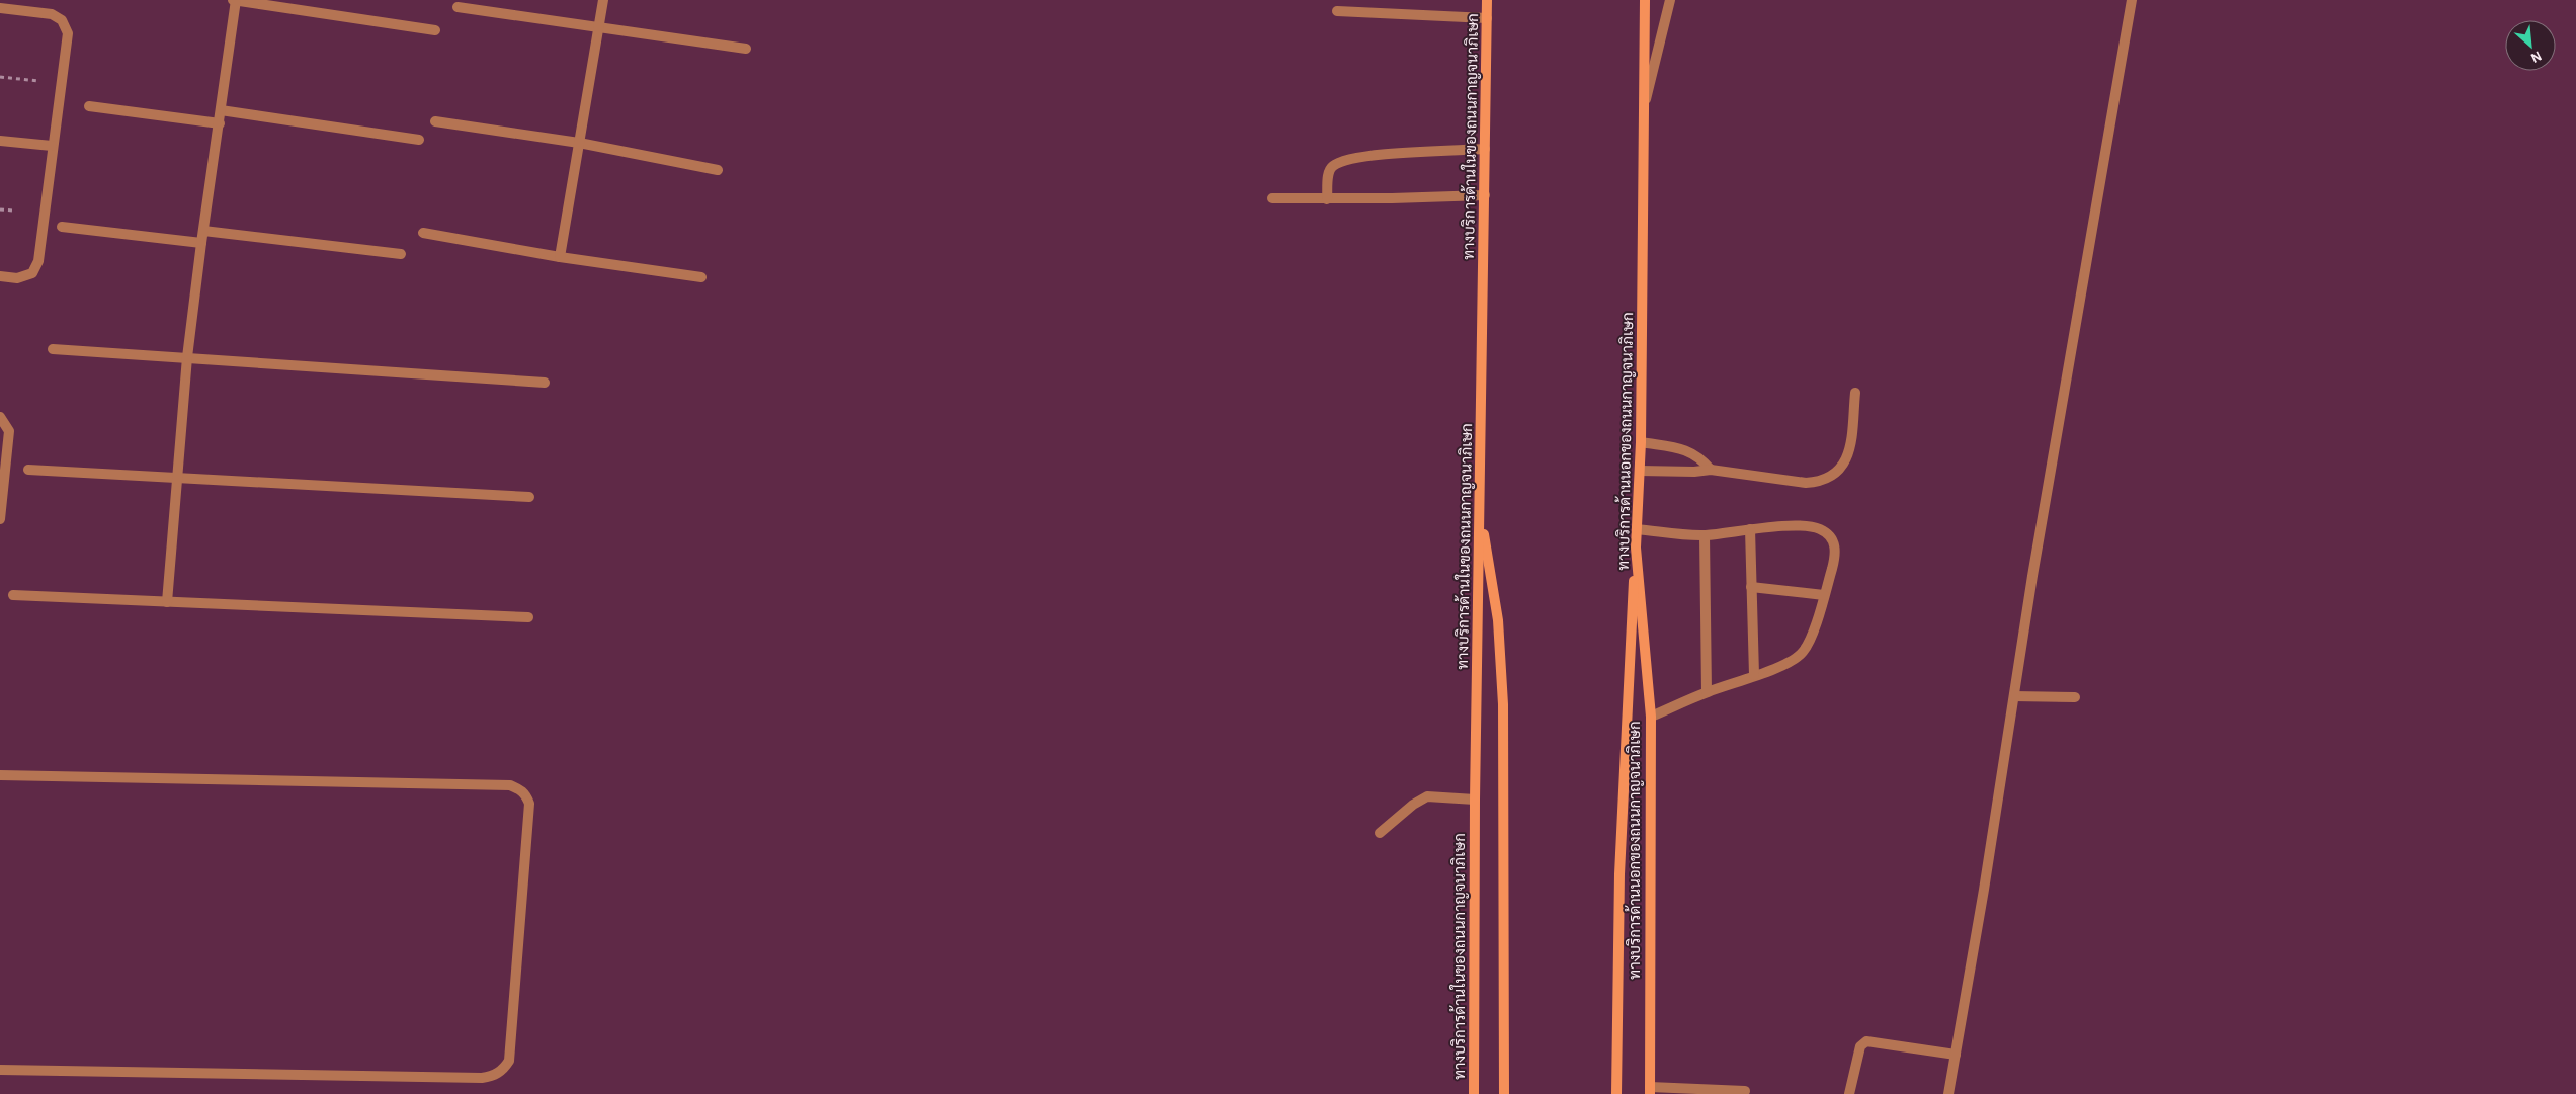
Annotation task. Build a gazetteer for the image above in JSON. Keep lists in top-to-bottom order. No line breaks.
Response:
{"streets":{"main road":["ทางบริการด้านในของถนนกาญจนาภิเษก","ทางบริการด้านนอกของถนนกาญจนาภิเษก"]},"north":"bottom right"}
